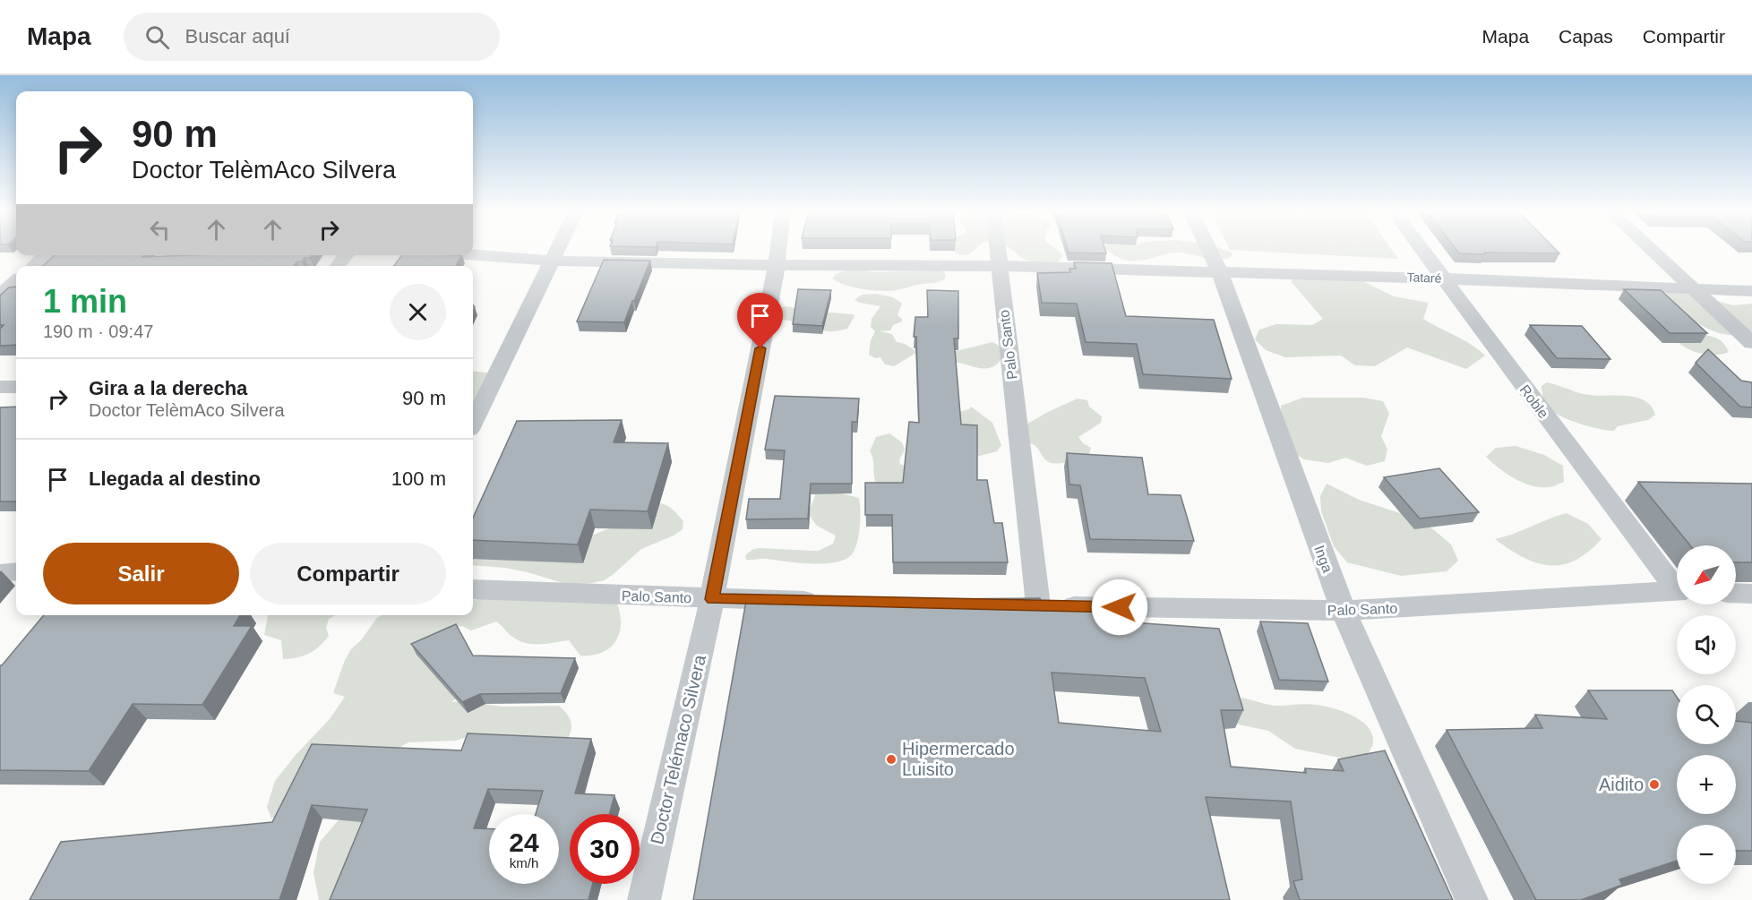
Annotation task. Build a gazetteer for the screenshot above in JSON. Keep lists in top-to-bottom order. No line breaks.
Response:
{"streets":{"street":["Tataré","Palo Santo","Roble","Inga","Doctor Telémaco Silvera"]},"crossings":[["Tataré","Palo Santo"],["Tataré","Roble"],["Tataré","Inga"],["Tataré","Doctor Telémaco Silvera"],["Palo Santo","Inga"],["Palo Santo","Doctor Telémaco Silvera"]],"places":["Hipermercado Luisito","Aidito"],"north":"bottom left","page":{"header":"Mapa","search":"Buscar aquí","nav":["Mapa","Capas","Compartir"],"turn":["90 m","Doctor TelèmAco Silvera"],"heading":["1 min","190 m · 09:47"],"list":[{"name":"Gira a la derecha","note":"Doctor TelèmAco Silvera","value":"90 m"},{"name":"Llegada al destino","value":"100 m"}],"buttons":["Salir","Compartir"],"map_buttons":["+","−"],"speed":"24 km/h","limit":"30"}}
